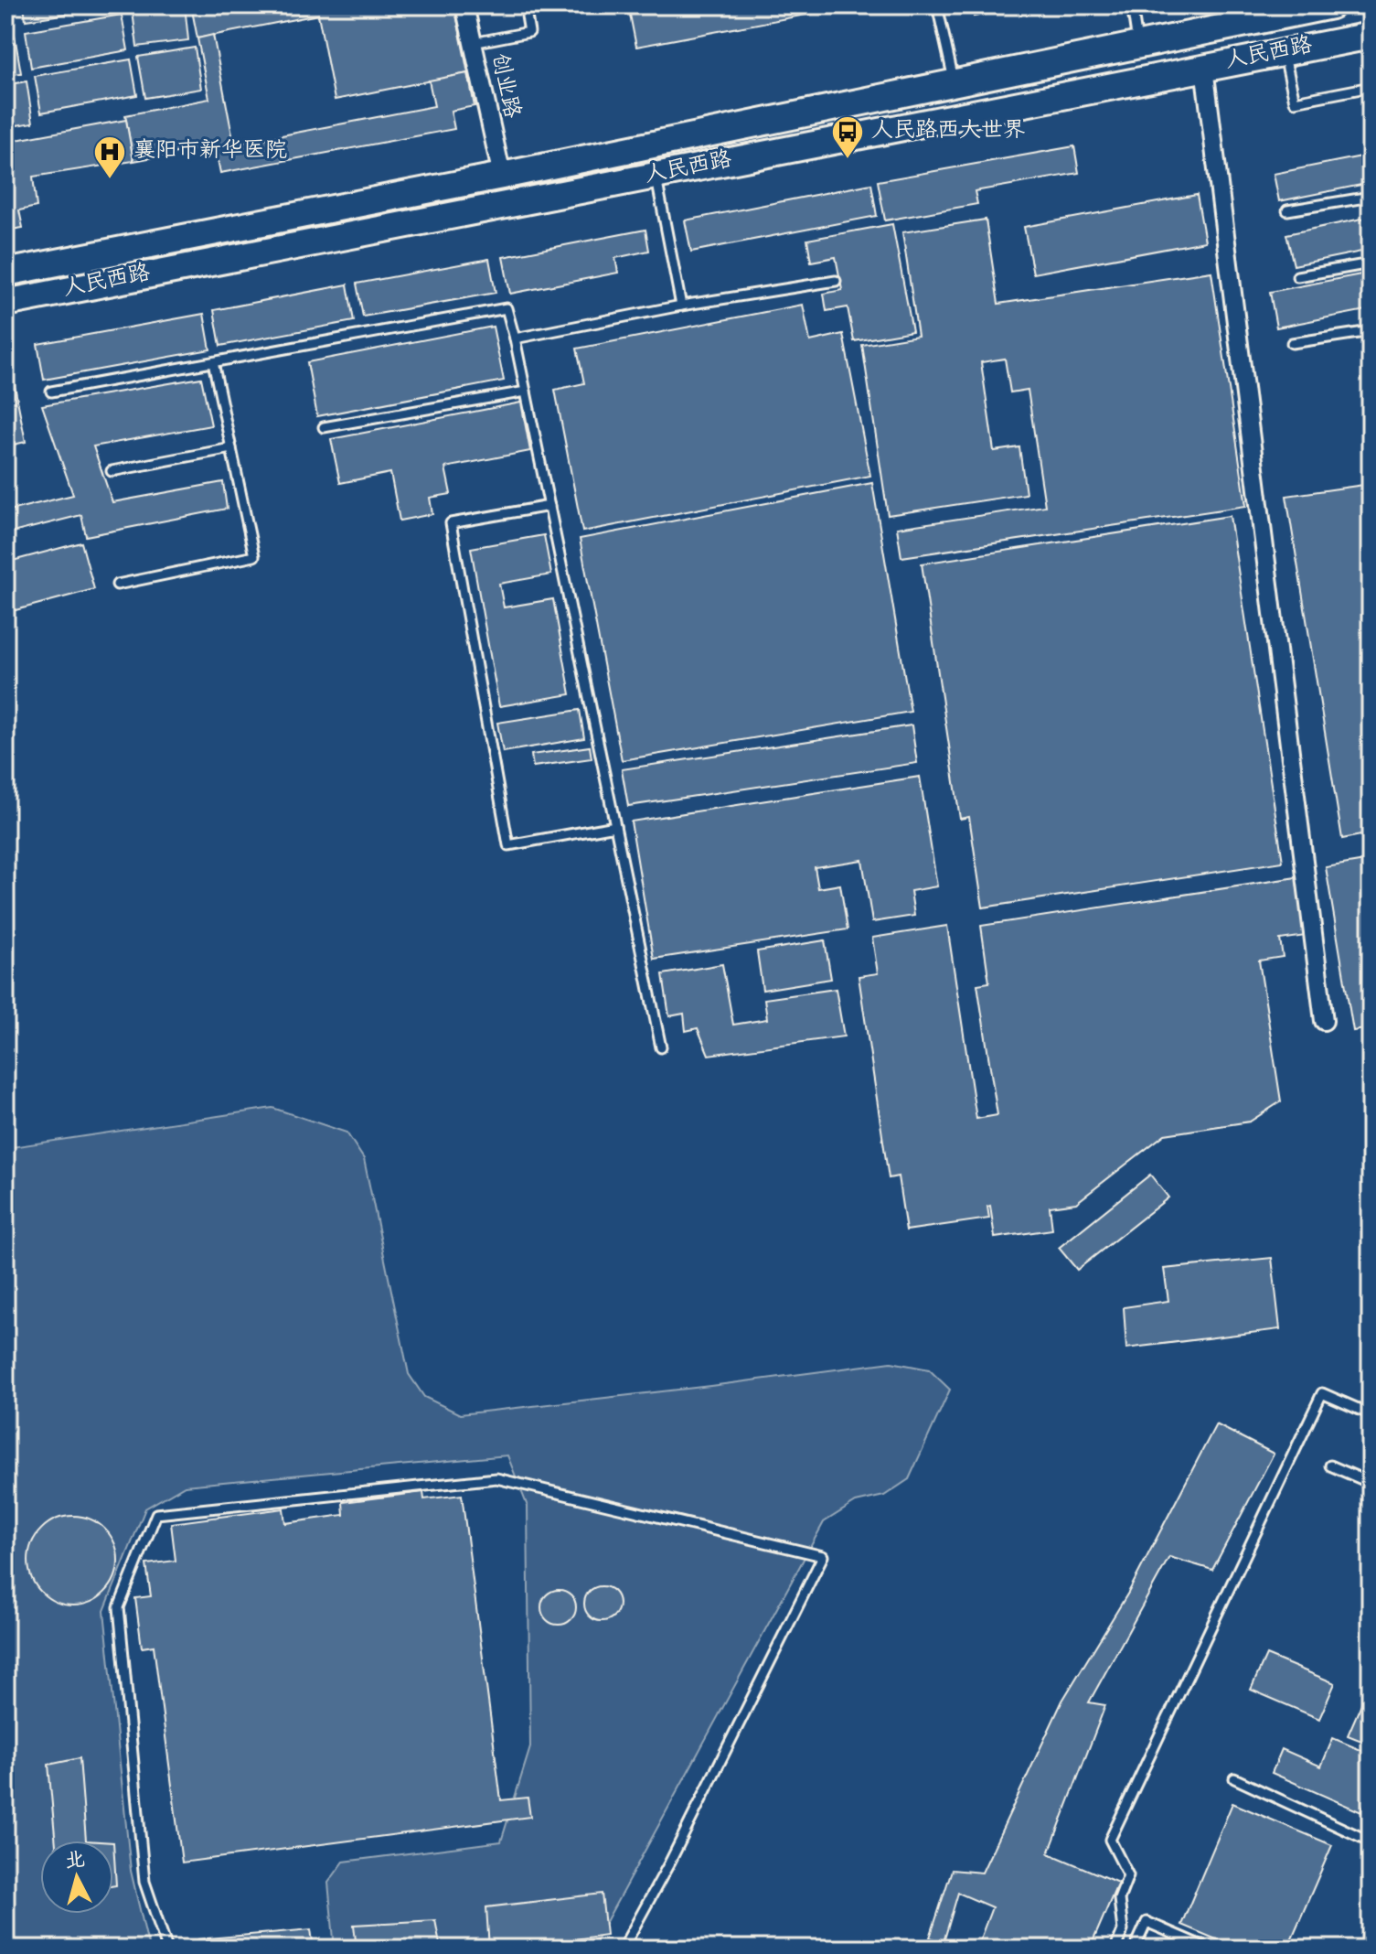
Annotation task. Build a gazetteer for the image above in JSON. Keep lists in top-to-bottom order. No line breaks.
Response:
{"streets":{"main road":["人民西路"],"street":["创业路"]},"crossings":[["人民西路","创业路"]],"places":{"bus stop":["人民路西大世界"],"hospital":["襄阳市新华医院"]},"north":"top"}
